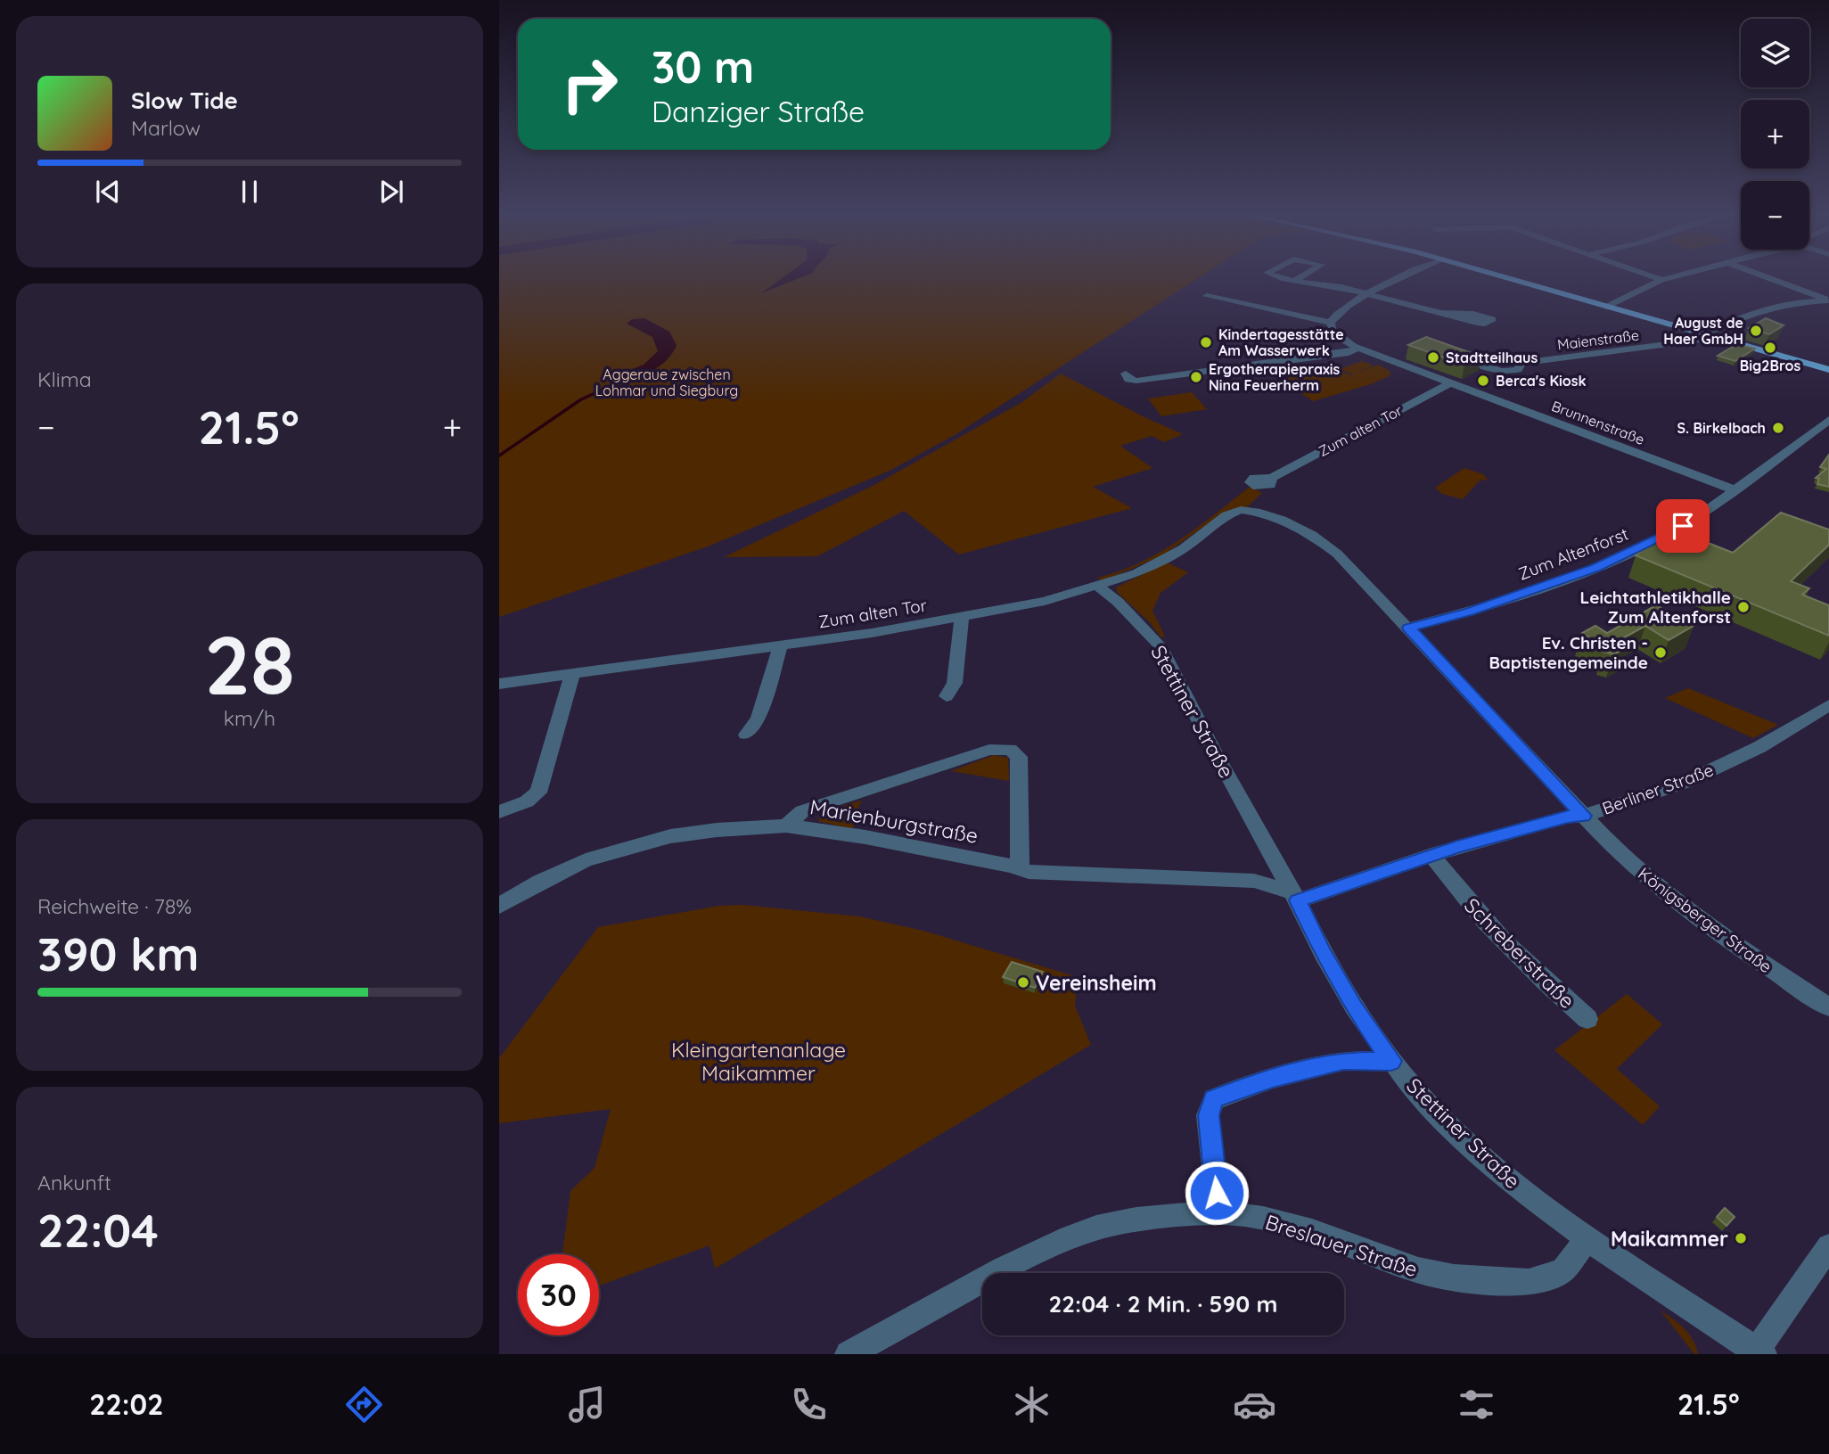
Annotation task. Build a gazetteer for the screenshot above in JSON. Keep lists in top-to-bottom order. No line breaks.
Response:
{"streets":{"street":["Maienstraße","Brunnenstraße","Zum alten Tor","Zum Altenforst","Stettiner Straße","Berliner Straße","Marienburgstraße","Königsberger Straße","Schreberstraße","Breslauer Straße"]},"crossings":[["Brunnenstraße","Zum alten Tor"],["Brunnenstraße","Zum Altenforst"],["Zum alten Tor","Stettiner Straße"],["Zum alten Tor","Königsberger Straße"],["Zum Altenforst","Königsberger Straße"],["Stettiner Straße","Berliner Straße"],["Stettiner Straße","Marienburgstraße"],["Stettiner Straße","Breslauer Straße"],["Berliner Straße","Marienburgstraße"],["Berliner Straße","Königsberger Straße"],["Berliner Straße","Schreberstraße"]],"parks":["Aggeraue zwischen Lohmar und Siegburg","Kleingartenanlage Maikammer"],"places":["August de Haer GmbH","Kindertagesstätte Am Wasserwerk","Big2Bros","Stadtteilhaus","Ergotherapiepraxis Nina Feuerherm","Berca's Kiosk","S. Birkelbach","Leichtathletikhalle Zum Altenforst","Ev. Christen - Baptistengemeinde","Vereinsheim","Maikammer"],"page":{"map_buttons":["+","−"],"turn":["30 m","Danziger Straße"],"song":["Slow Tide","Marlow"],"tile":["Klima",["28","km/h"],["Reichweite · 78%","390 km"],["Ankunft","22:04"]],"heat":["−","21.5°","+"],"limit":"30","trip":"22:04 · 2 Min. · 590 m","tabs":["22:02","21.5°"]}}
